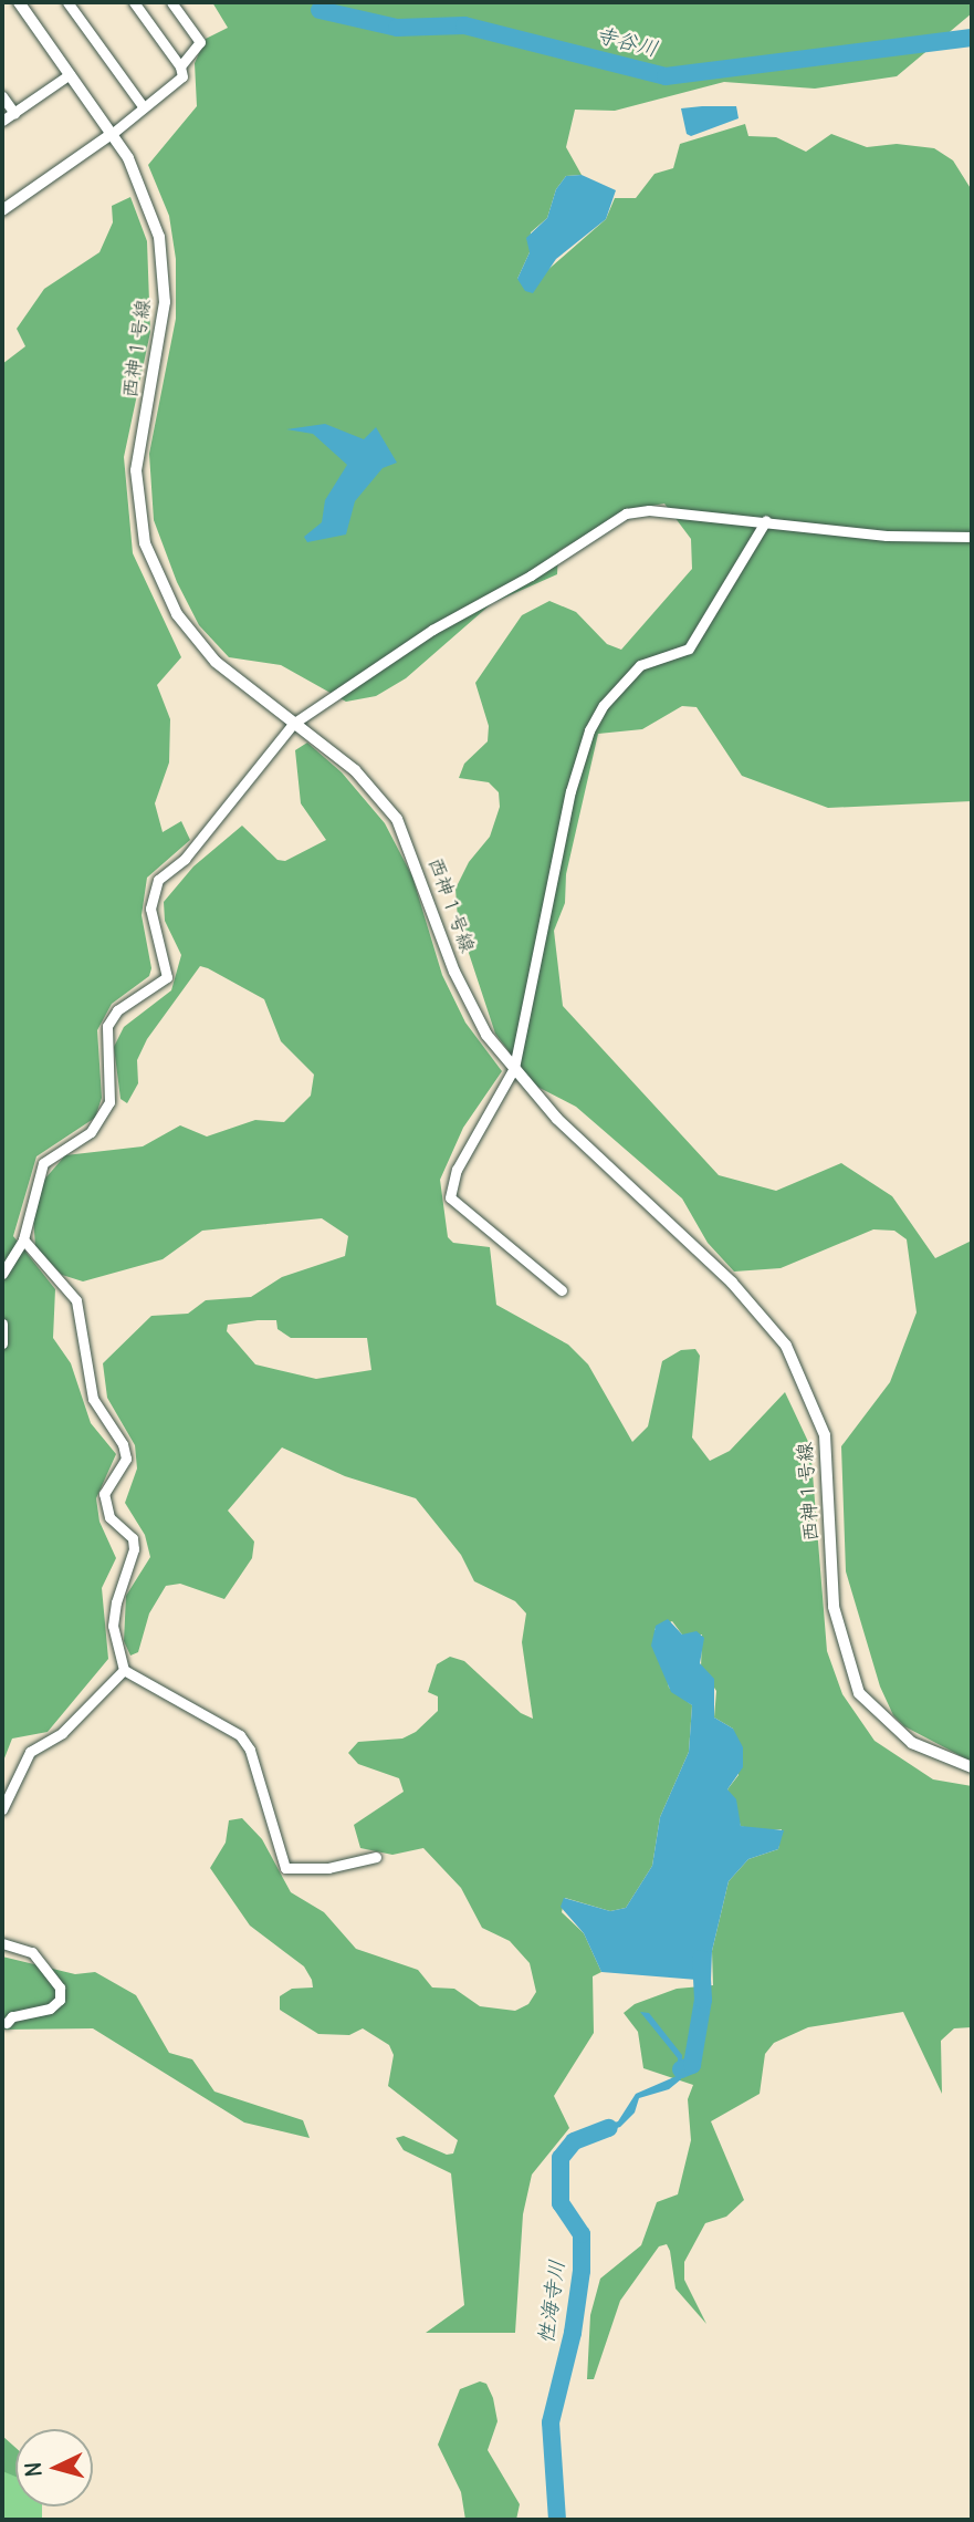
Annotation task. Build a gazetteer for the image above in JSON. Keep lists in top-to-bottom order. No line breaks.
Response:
{"streets":{"street":["西神１号線"]},"water":["寺谷川","性海寺川"],"north":"left"}
